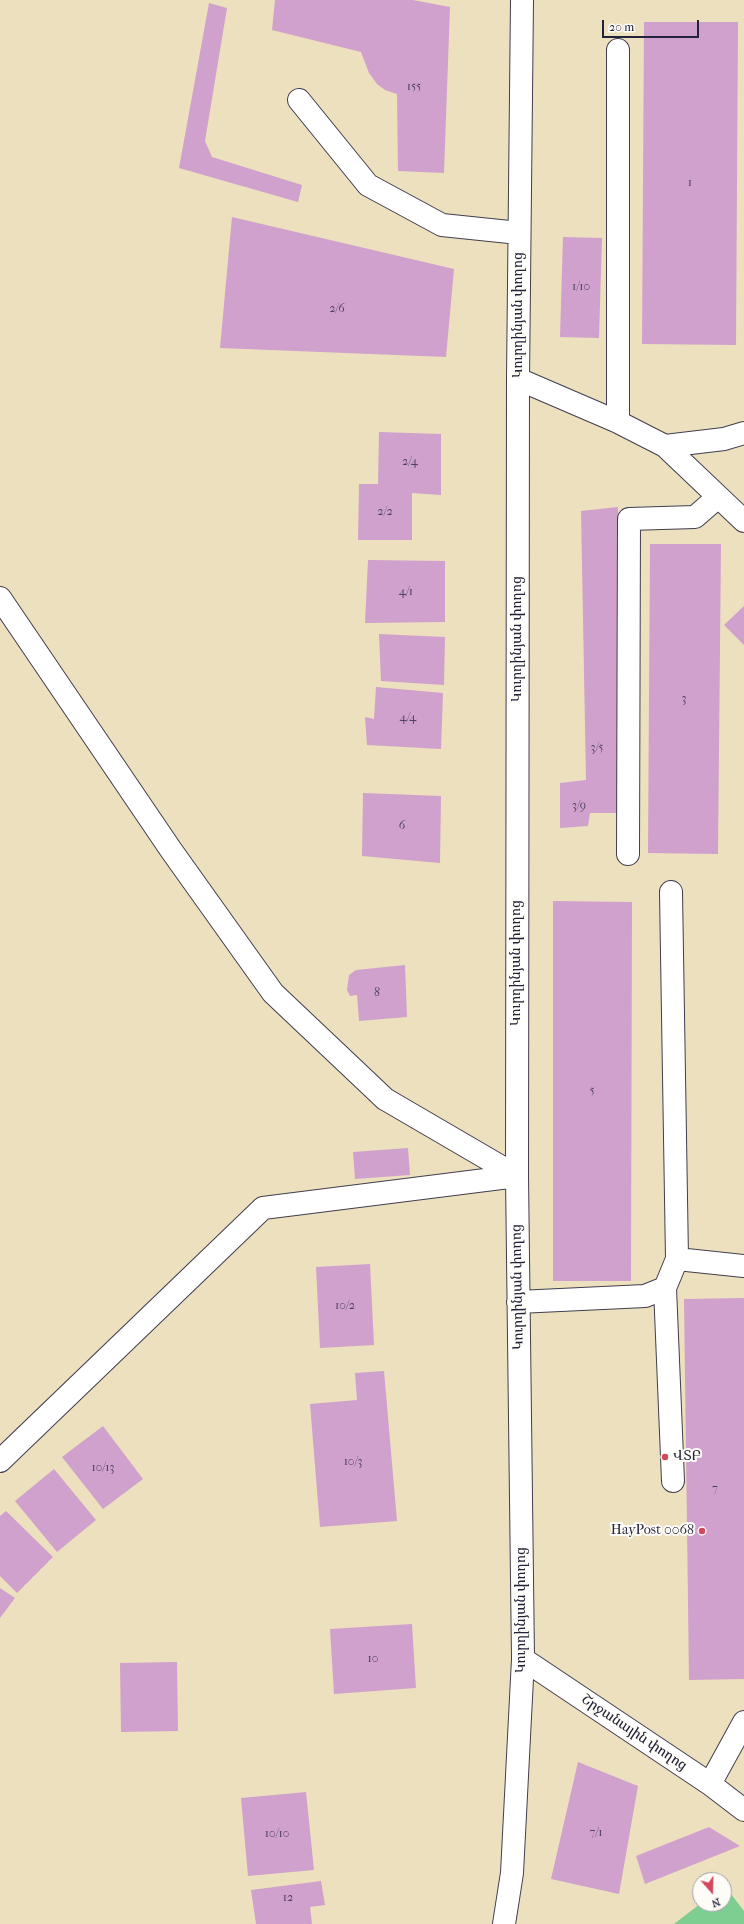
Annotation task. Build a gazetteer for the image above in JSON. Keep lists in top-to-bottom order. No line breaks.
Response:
{"streets":{"street":["Կուրղինյան փողոց","Շրջանային փողոց"]},"crossings":[["Կուրղինյան փողոց","Շրջանային փողոց"]],"places":["ՎՏԲ","HayPost 0068"],"house_numbers":["155","1","1/10","2/6","2/4","2/2","4/1","3","4/4","3/5","3/9","6","8","5","10/2","10/3","10/13","7","10","7/1","10/10","12"],"scale_bar":"20 m","north":"bottom"}
